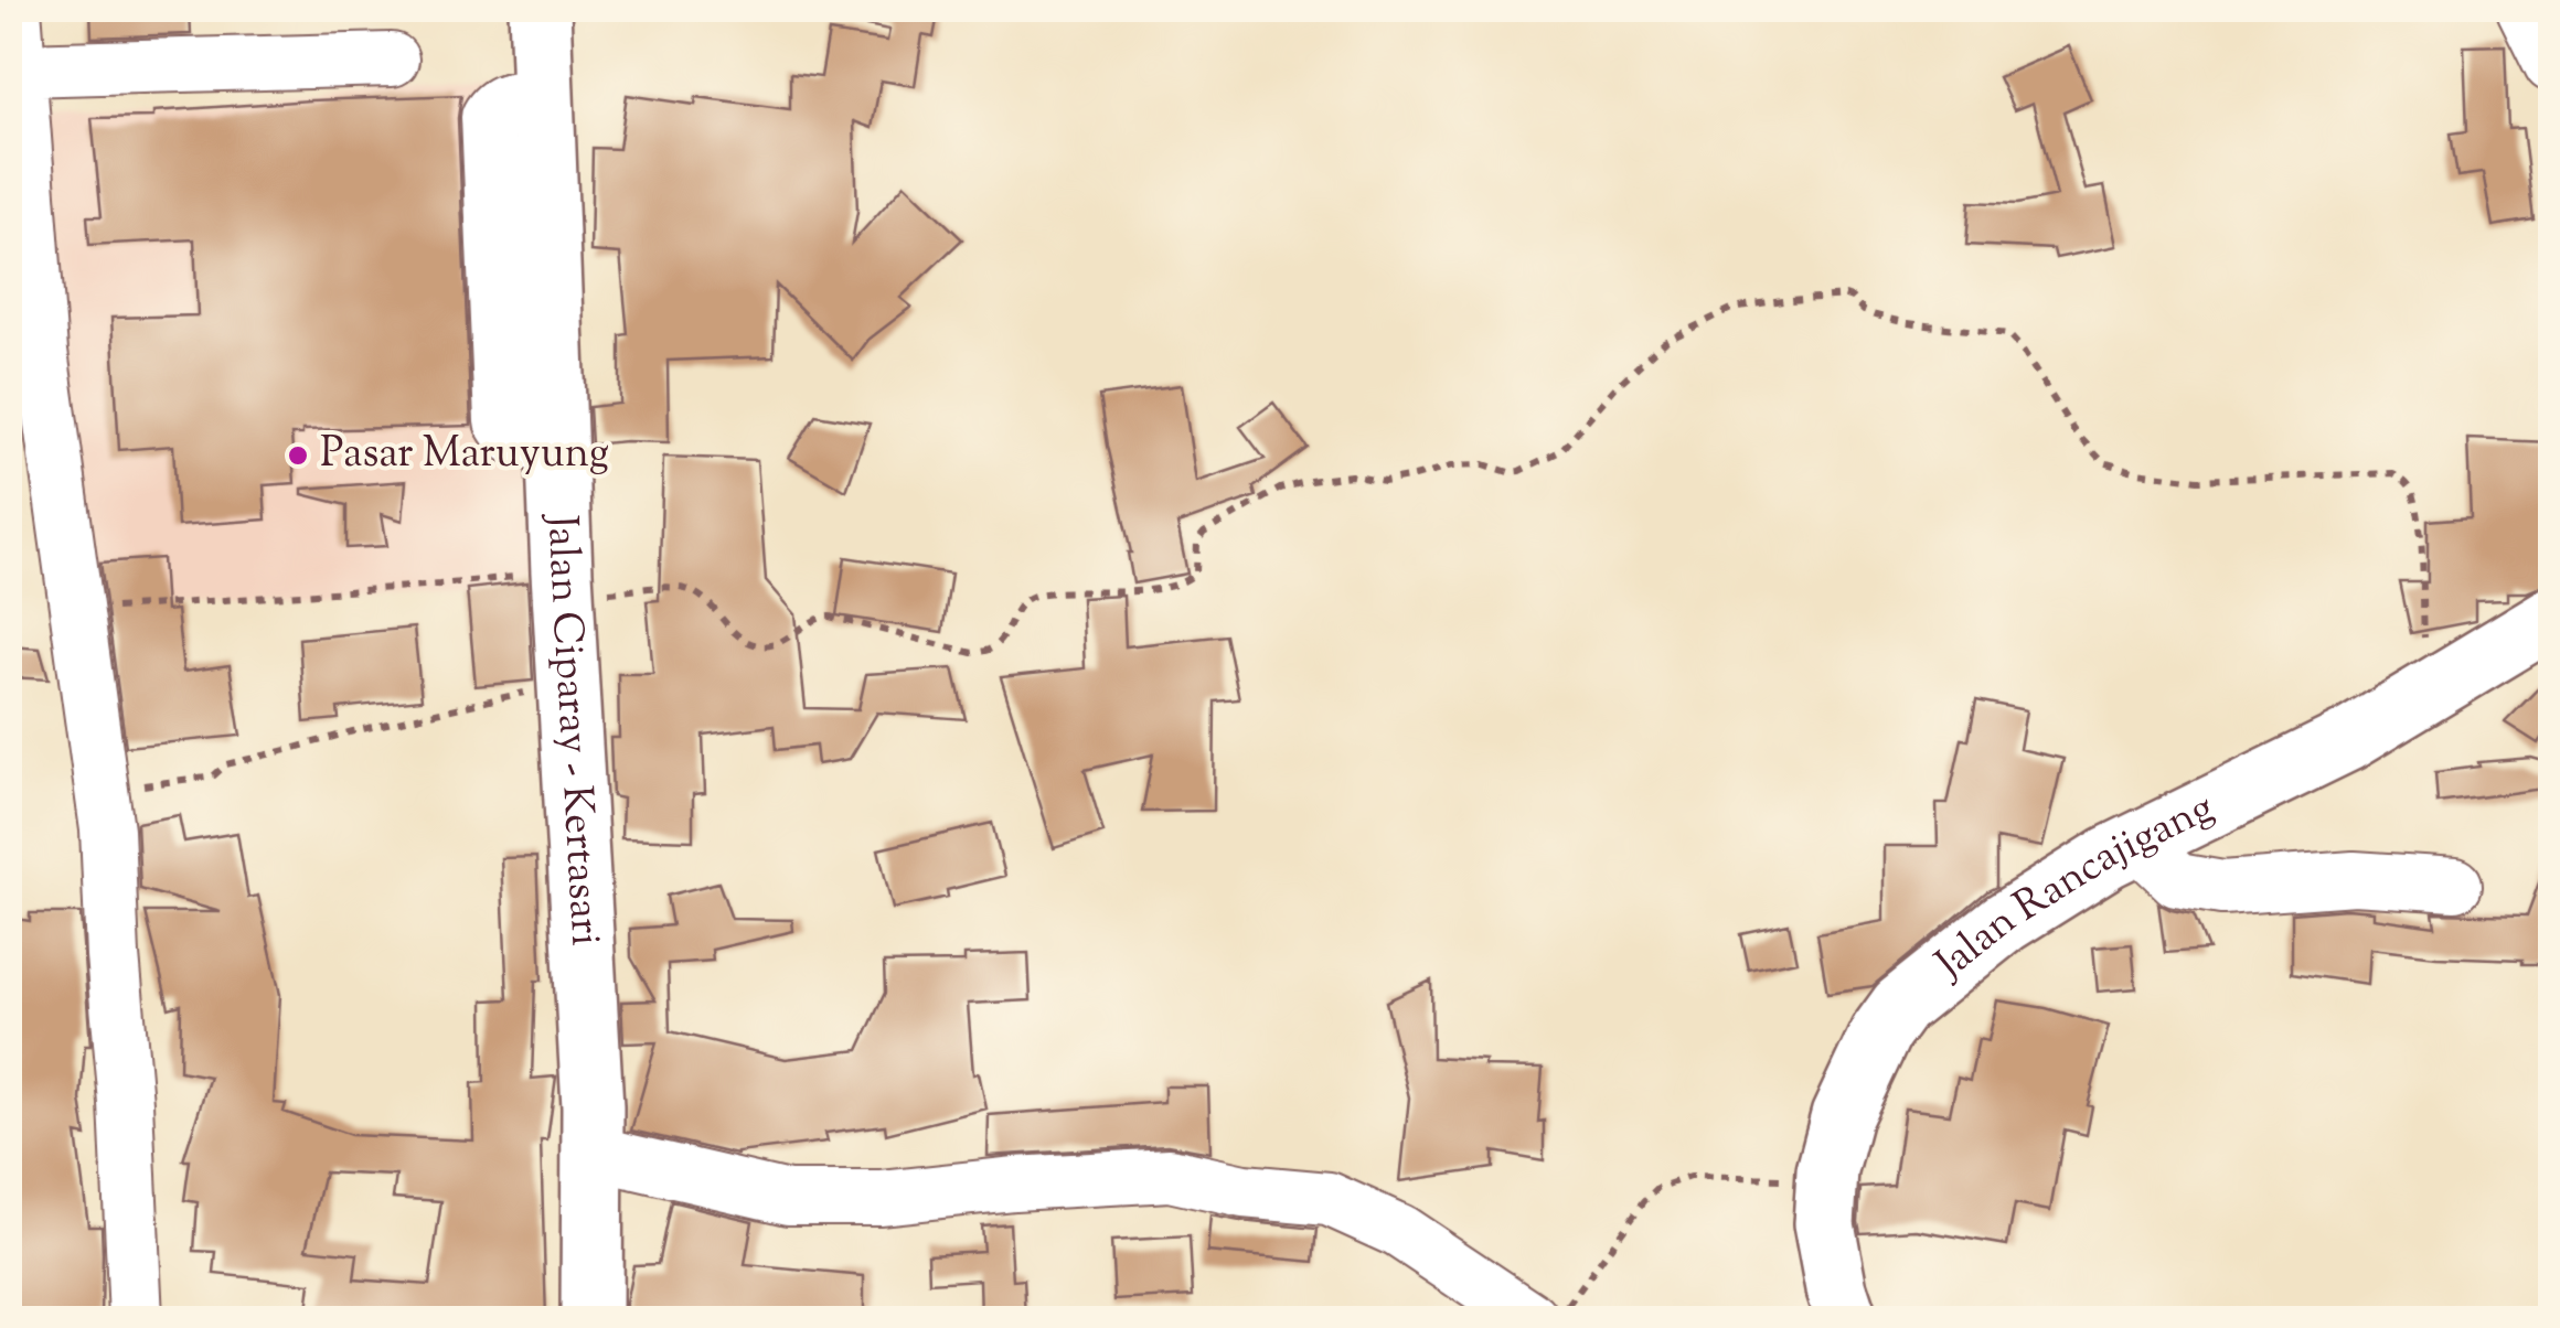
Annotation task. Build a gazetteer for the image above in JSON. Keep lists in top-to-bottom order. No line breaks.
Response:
{"streets":{"main road":["Jalan Ciparay - Kertasari","Jalan Rancajigang"]},"places":["Pasar Maruyung"]}
